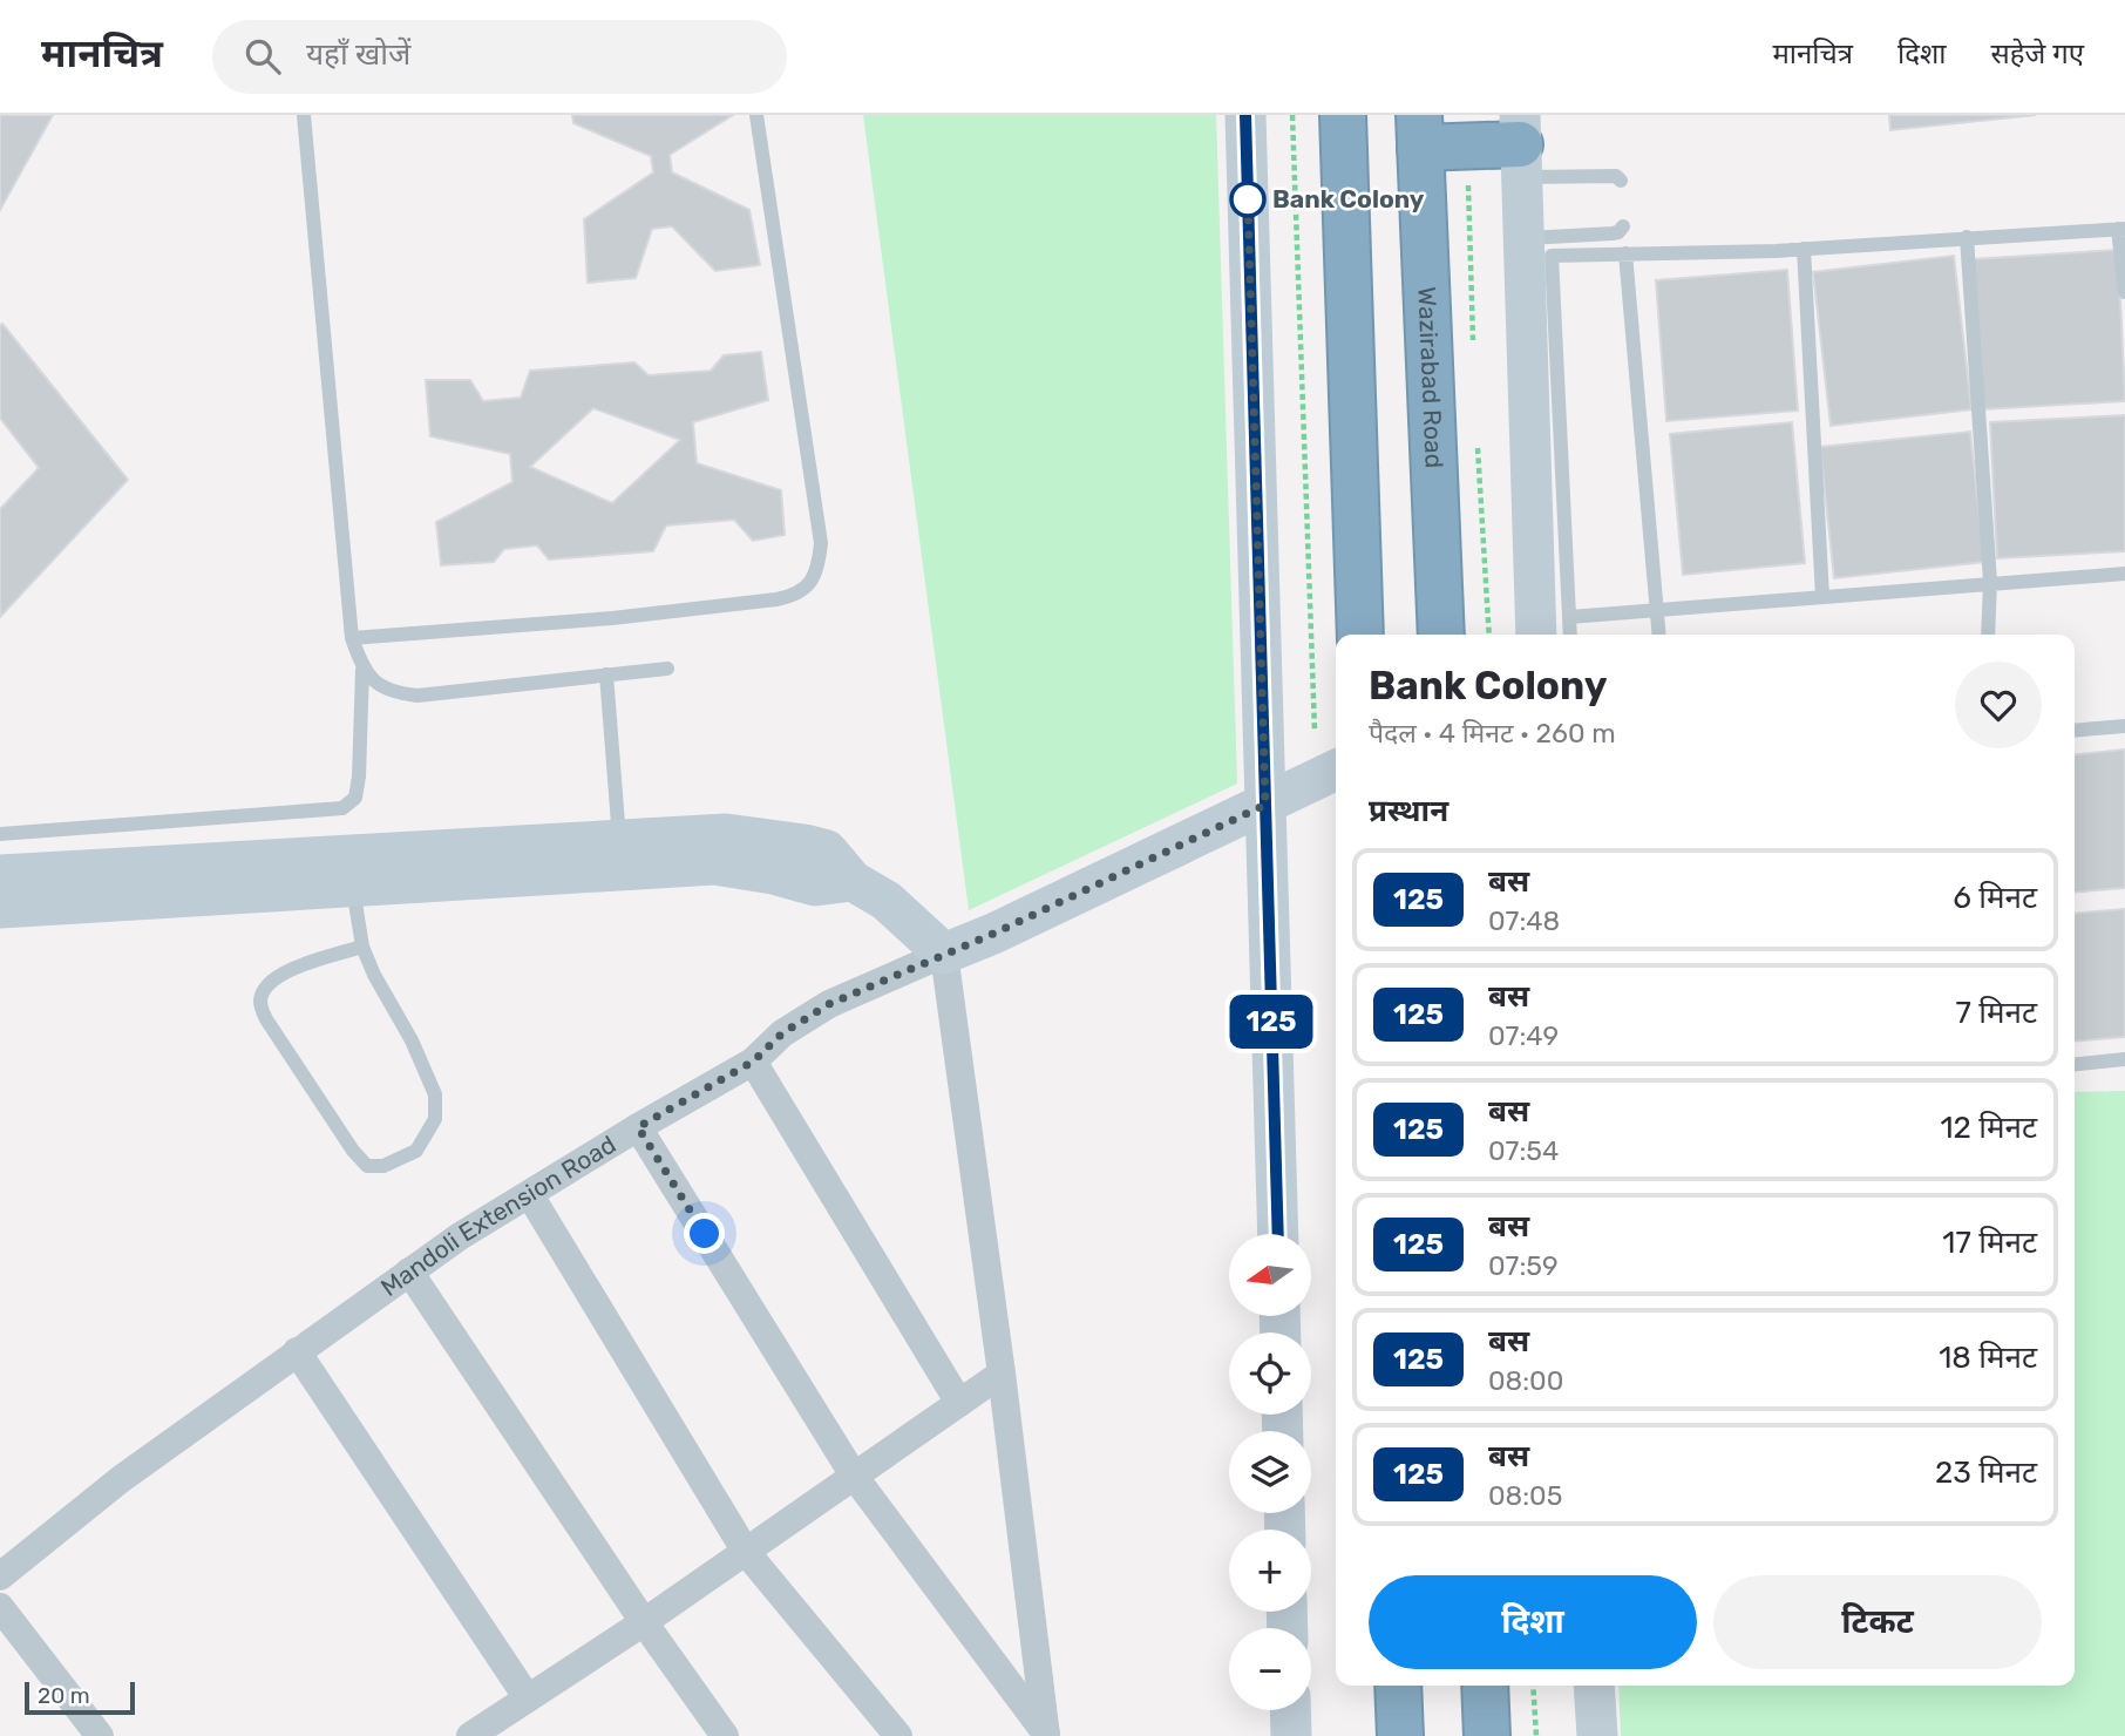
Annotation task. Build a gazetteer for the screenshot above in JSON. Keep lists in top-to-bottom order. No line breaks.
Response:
{"streets":{"highway":["Wazirabad Road"],"street":["Mandoli Extension Road"]},"places":["Bank Colony"],"lines":["bus line 125"],"scale_bar":"20 m","north":"left","page":{"header":"मानचित्र","search":"यहाँ खोजें","nav":["मानचित्र","दिशा","सहेजे गए"],"on_map":"125","heading":[["Bank Colony","पैदल · 4 मिनट · 260 m"],"प्रस्थान"],"list":[{"mark":"125","name":"बस","note":"07:48","value":"6 मिनट"},{"mark":"125","name":"बस","note":"07:49","value":"7 मिनट"},{"mark":"125","name":"बस","note":"07:54","value":"12 मिनट"},{"mark":"125","name":"बस","note":"07:59","value":"17 मिनट"},{"mark":"125","name":"बस","note":"08:00","value":"18 मिनट"},{"mark":"125","name":"बस","note":"08:05","value":"23 मिनट"}],"map_buttons":["+","−"],"buttons":["दिशा","टिकट"],"scale":"20 m"}}
